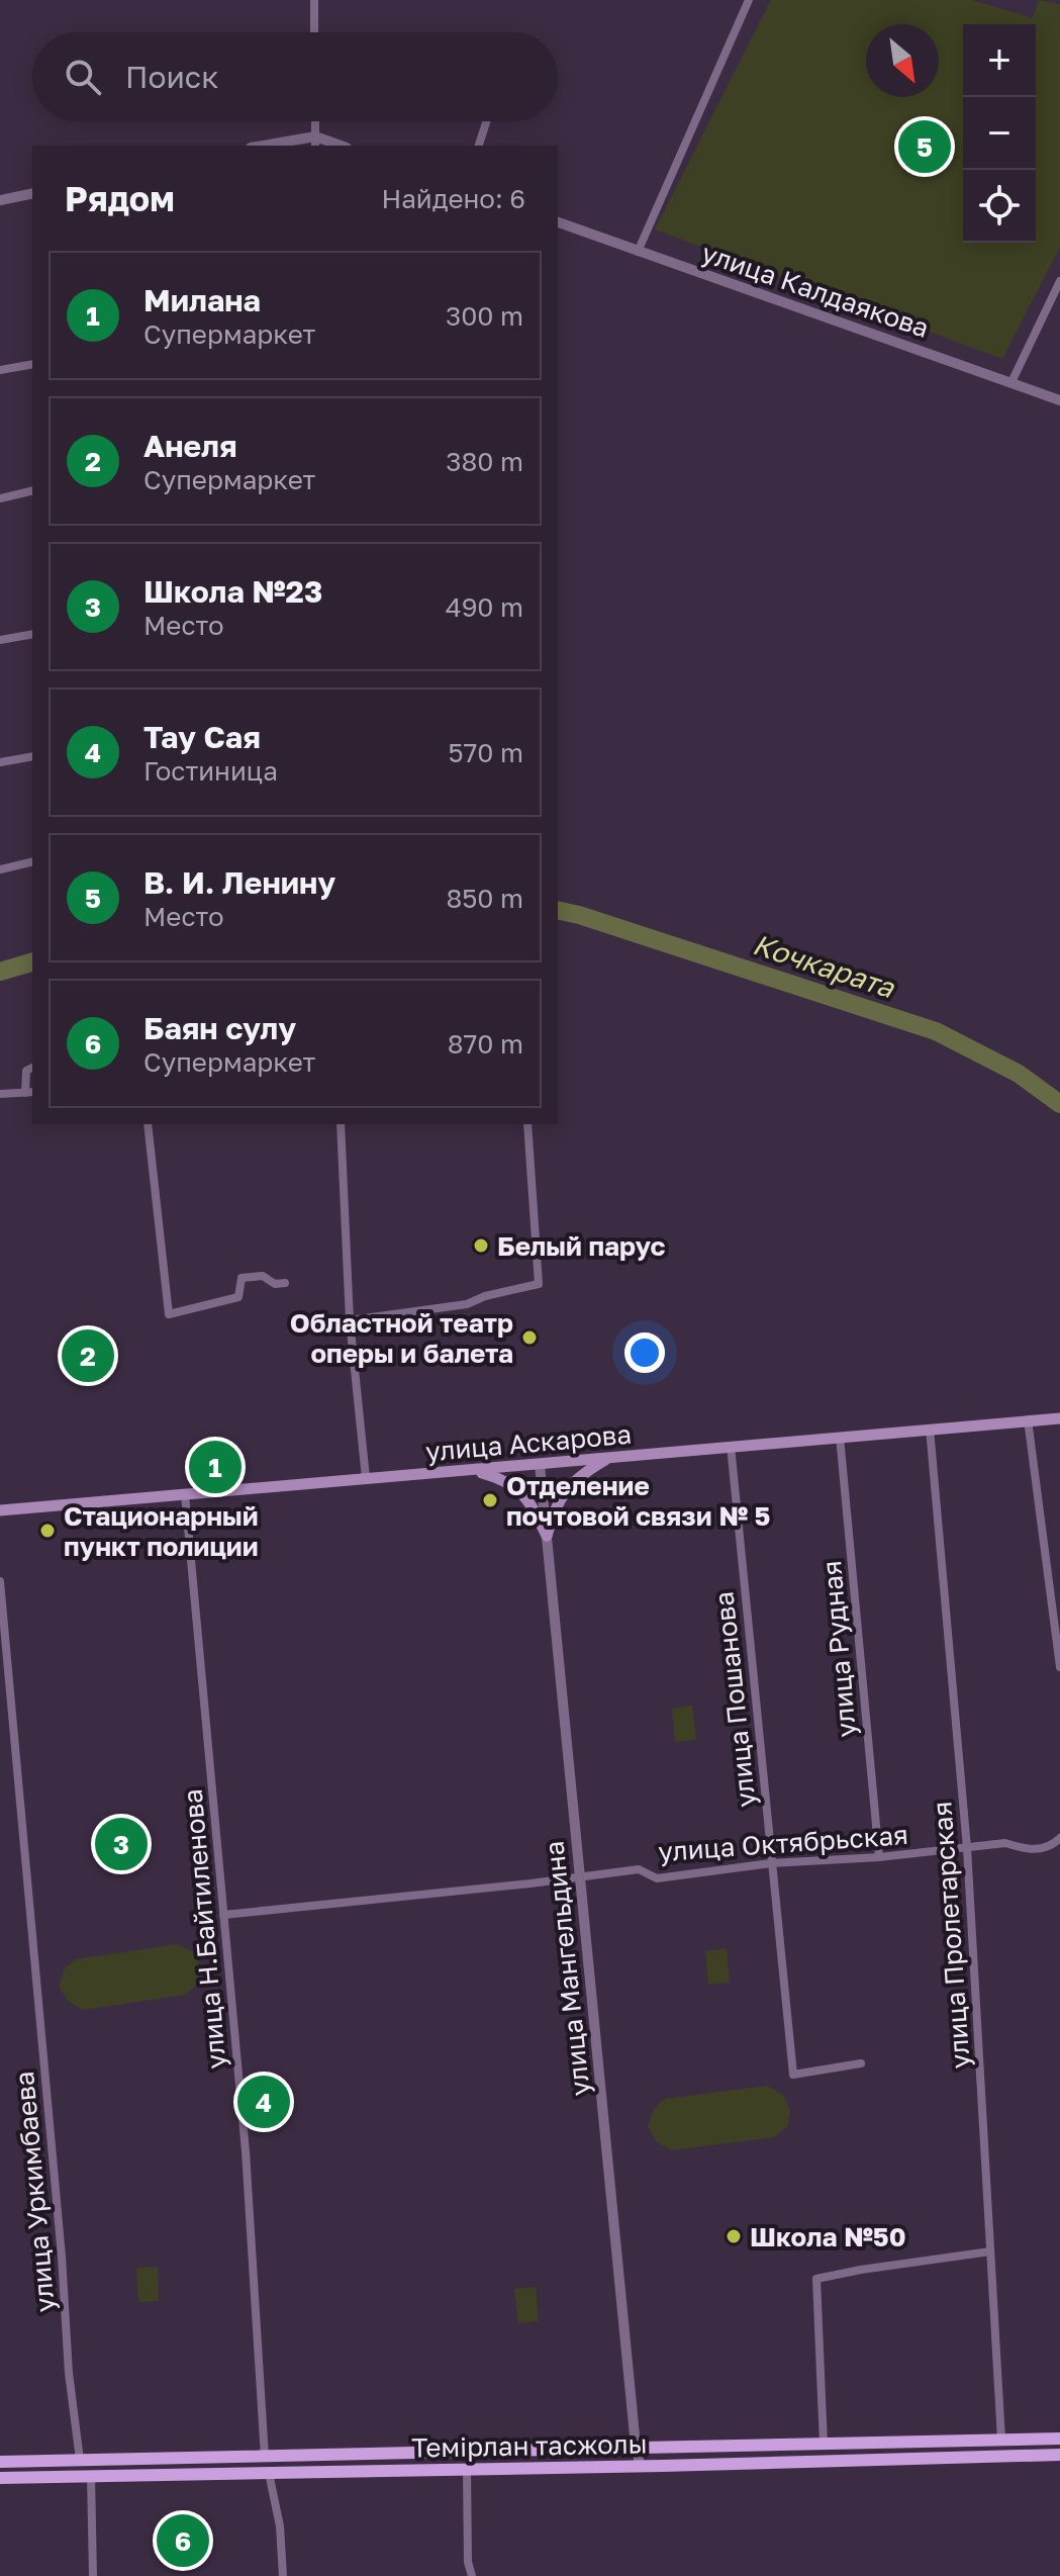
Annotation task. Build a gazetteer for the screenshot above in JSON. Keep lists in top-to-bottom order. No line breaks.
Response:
{"streets":{"main road":["улица Аскарова","Темірлан тасжолы"],"street":["улица Калдаякова","улица Рудная","улица Пошанова","улица Октябрьская","улица Н.Байтиленова","улица Пролетарская","улица Мангельдина","улица Уркимбаева"]},"crossings":[["улица Аскарова","улица Рудная"],["улица Аскарова","улица Пошанова"],["улица Аскарова","улица Н.Байтиленова"],["улица Аскарова","улица Пролетарская"],["улица Аскарова","улица Мангельдина"],["улица Рудная","улица Октябрьская"],["улица Пошанова","улица Октябрьская"],["улица Октябрьская","улица Н.Байтиленова"],["улица Октябрьская","улица Пролетарская"],["улица Октябрьская","улица Мангельдина"],["улица Н.Байтиленова","Темірлан тасжолы"],["улица Пролетарская","Темірлан тасжолы"],["улица Мангельдина","Темірлан тасжолы"],["улица Уркимбаева","Темірлан тасжолы"]],"water":["Кочкарата"],"places":["Белый парус","Областной театр оперы и балета","Отделение почтовой связи № 5","Стационарный пункт полиции","Школа №50"],"north":"bottom right","page":{"map_buttons":["+","−"],"search":"Поиск","pins":["5","2","1","3","4","6"],"heading":["Рядом","Найдено: 6"],"list":[{"mark":"1","name":"Милана","note":"Супермаркет","value":"300 m"},{"mark":"2","name":"Анеля","note":"Супермаркет","value":"380 m"},{"mark":"3","name":"Школа №23","note":"Место","value":"490 m"},{"mark":"4","name":"Тау Сая","note":"Гостиница","value":"570 m"},{"mark":"5","name":"В. И. Ленину","note":"Место","value":"850 m"},{"mark":"6","name":"Баян сулу","note":"Супермаркет","value":"870 m"}]}}
